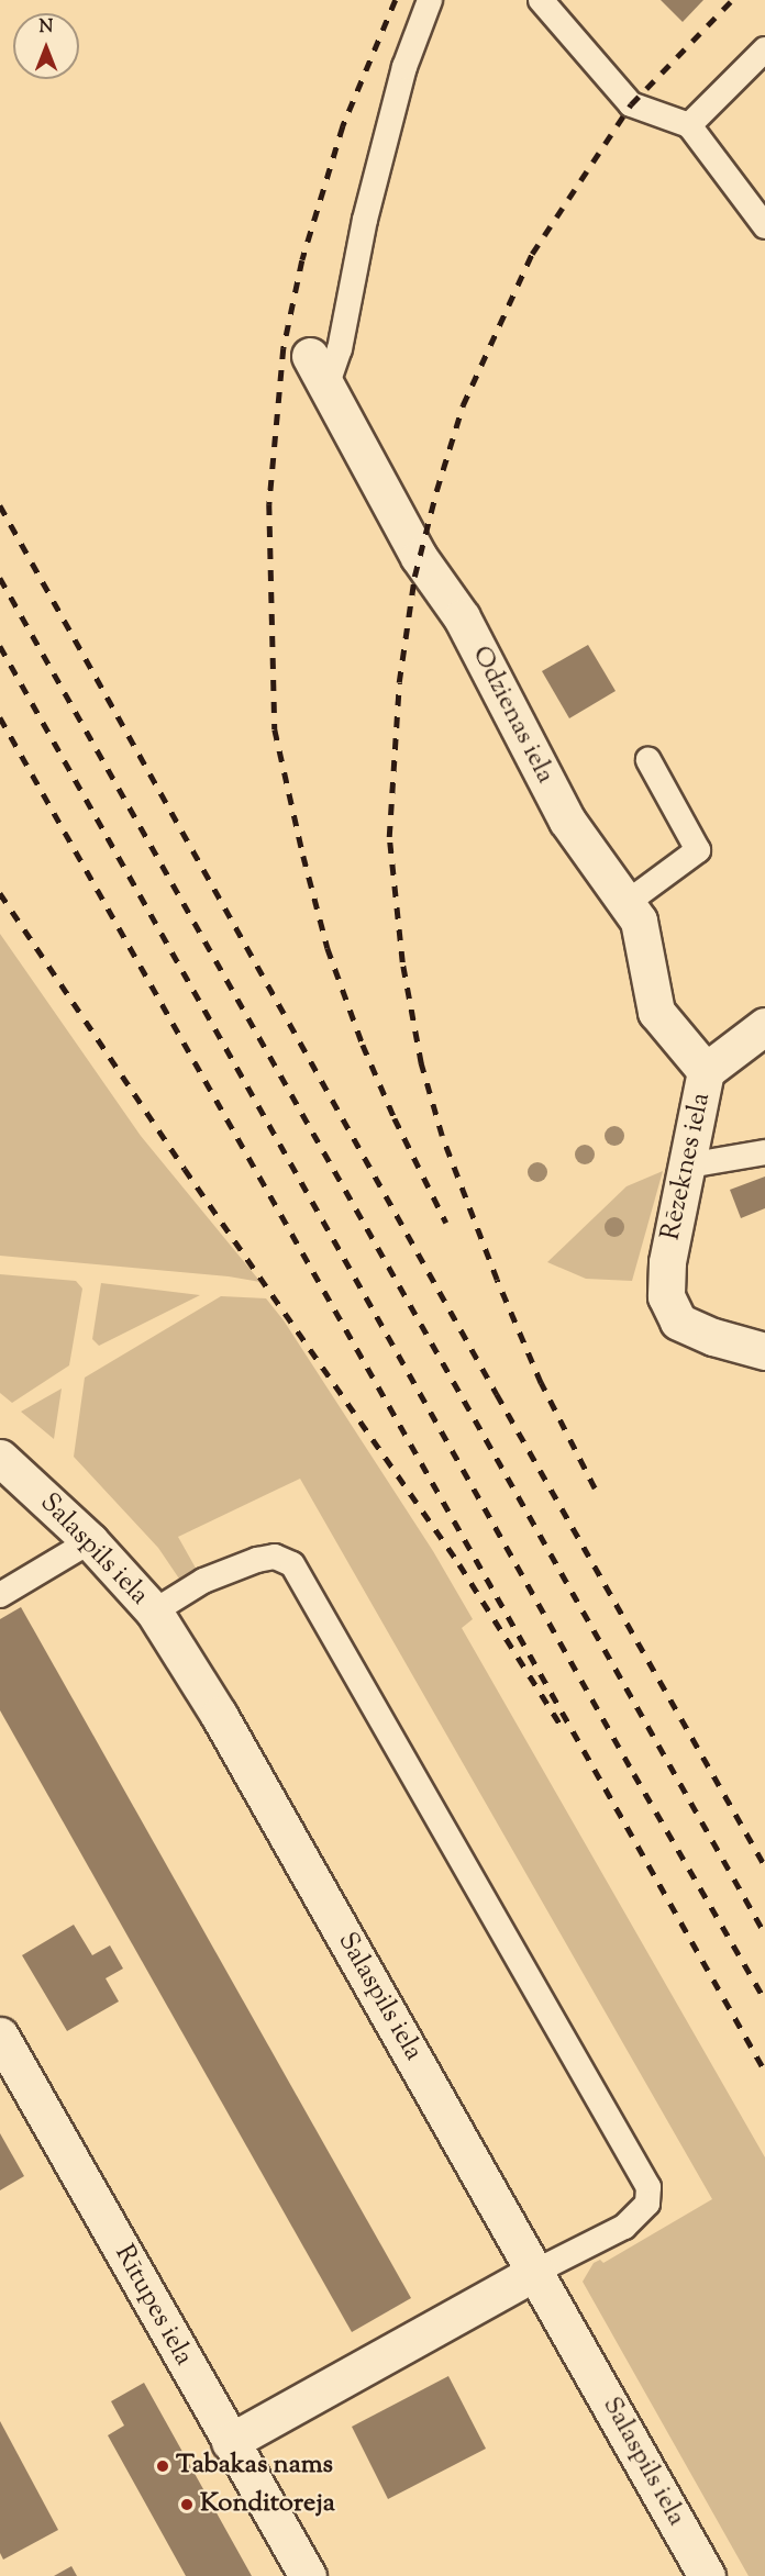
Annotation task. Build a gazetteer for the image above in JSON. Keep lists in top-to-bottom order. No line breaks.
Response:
{"streets":{"street":["Odzienas iela","Rēzeknes iela","Salaspils iela","Rītupes iela"]},"crossings":[["Odzienas iela","Rēzeknes iela"]],"places":["Tabakas nams","Konditoreja"],"north":"top"}
